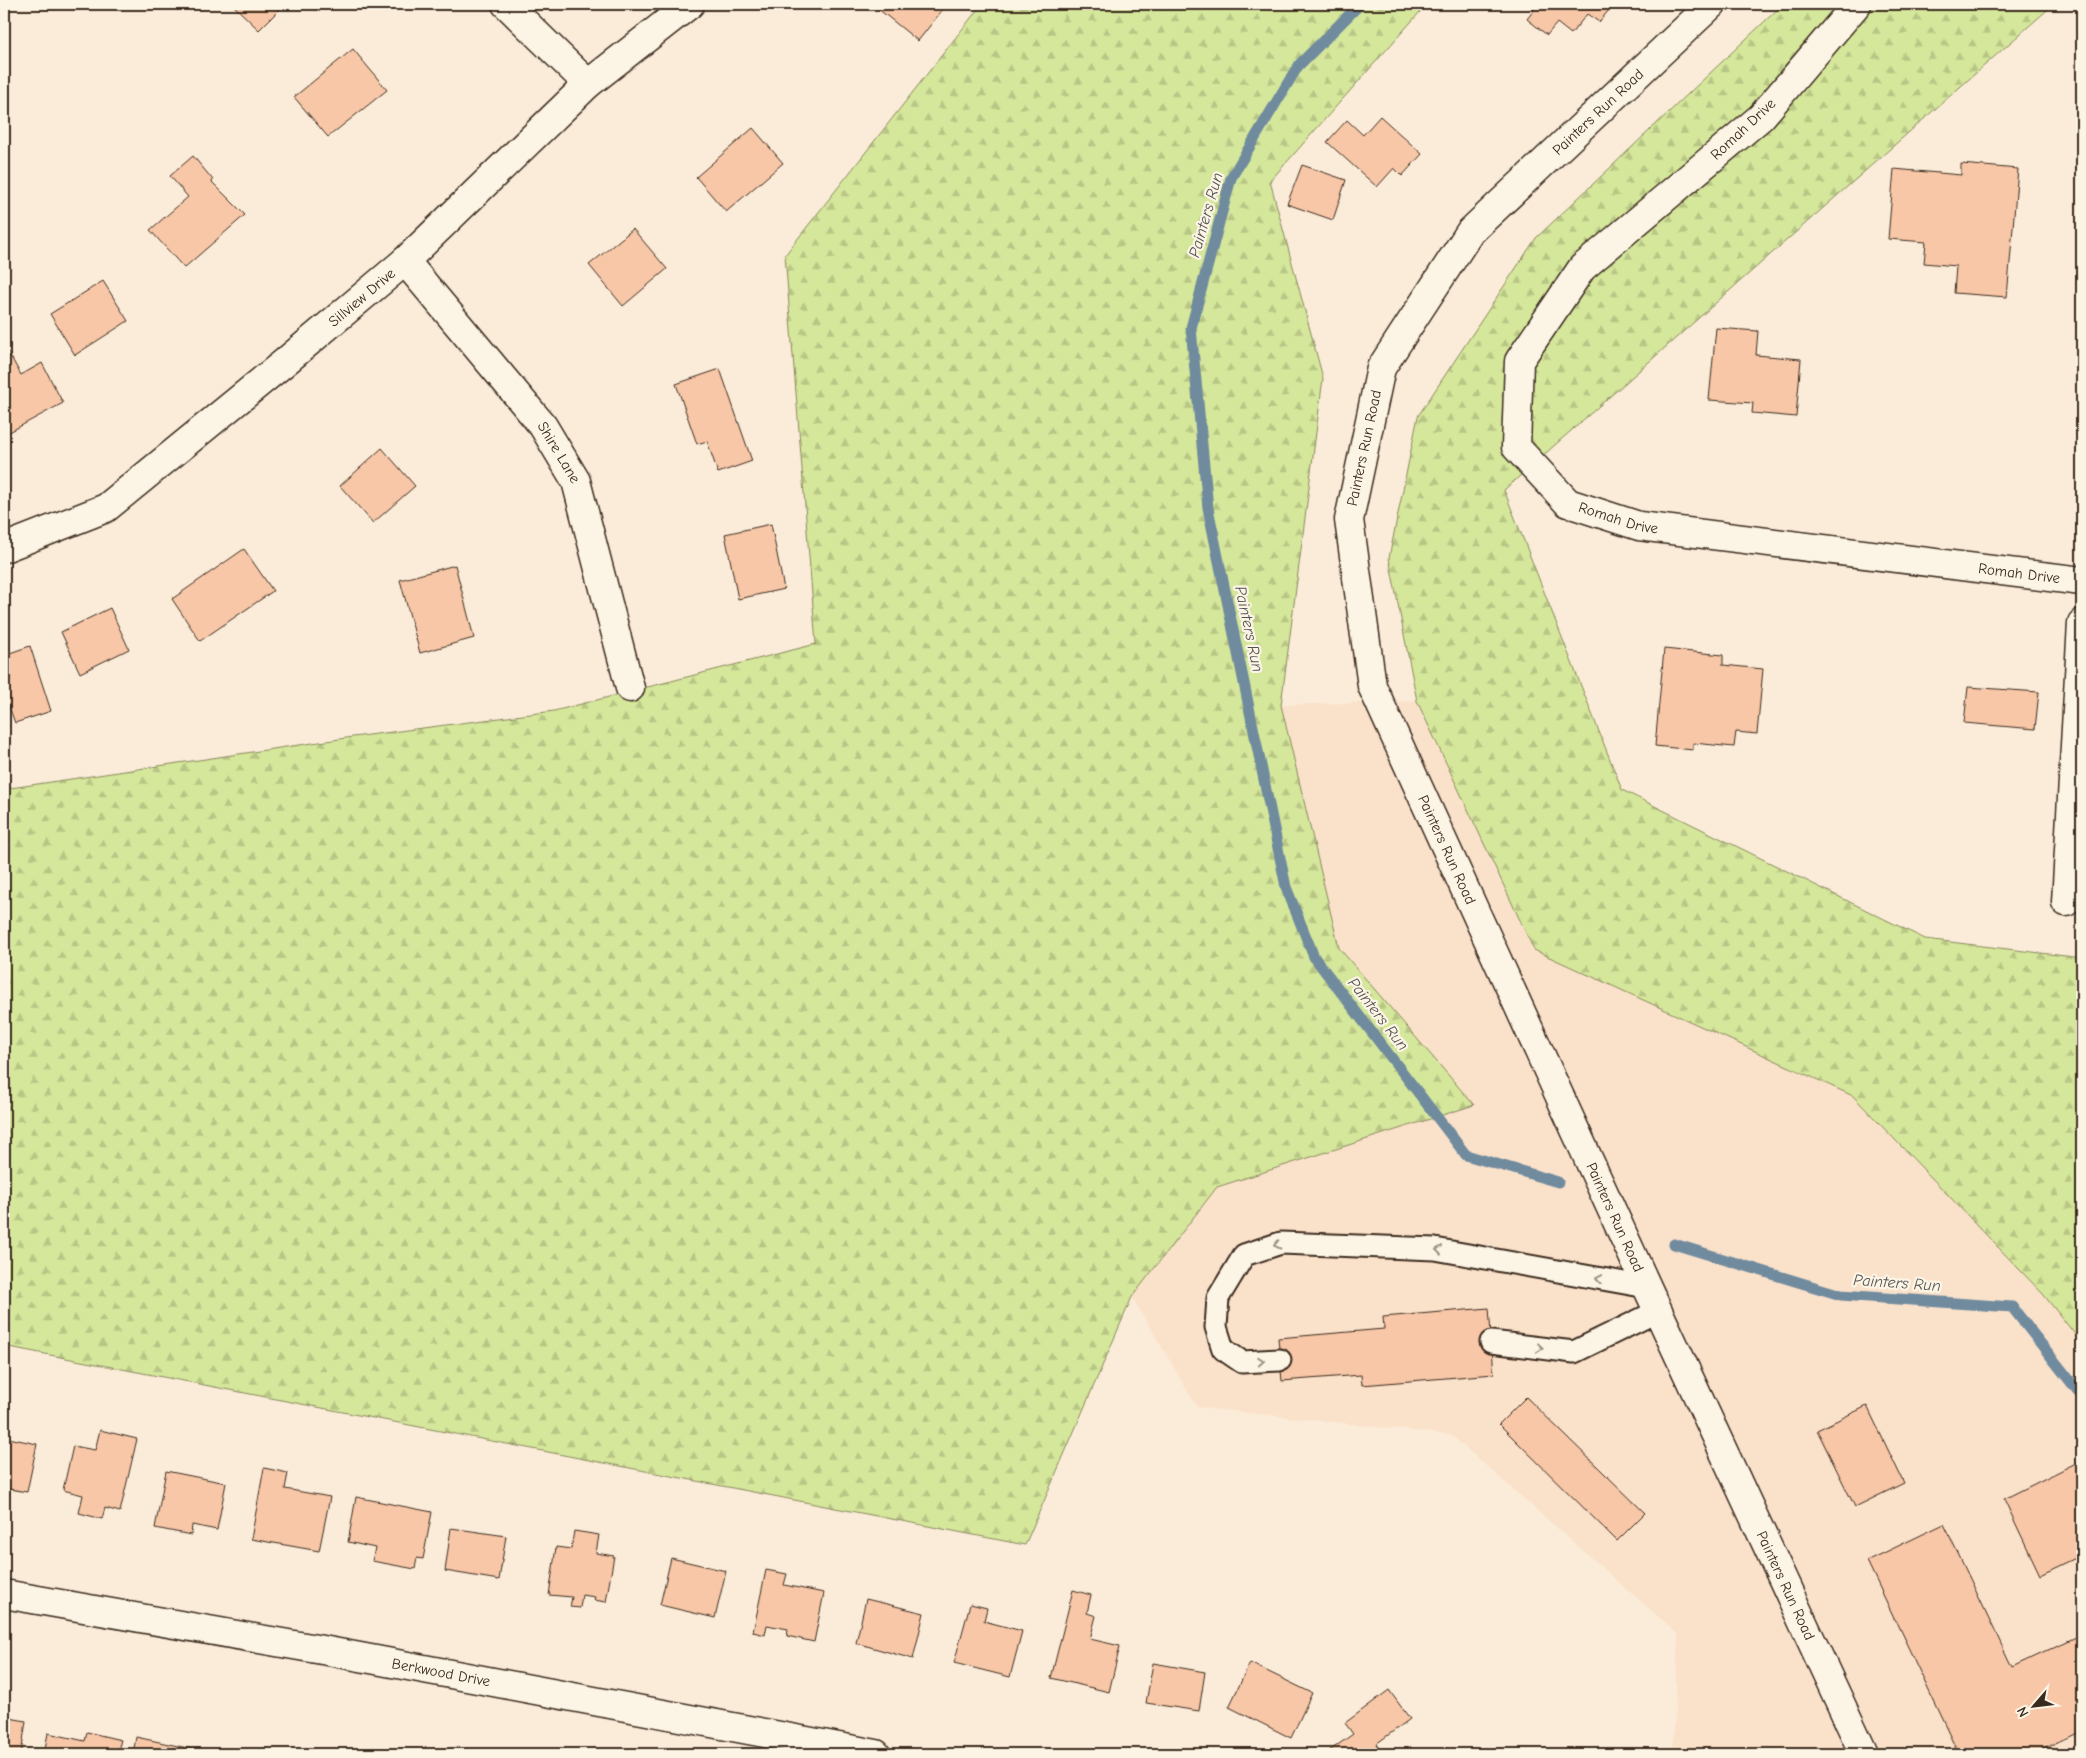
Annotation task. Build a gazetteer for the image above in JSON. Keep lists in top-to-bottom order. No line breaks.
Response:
{"streets":{"street":["Painters Run Road","Romah Drive","Sillview Drive","Shire Lane","Berkwood Drive"]},"crossings":[["Sillview Drive","Shire Lane"]],"water":["Painters Run"],"north":"bottom left"}
